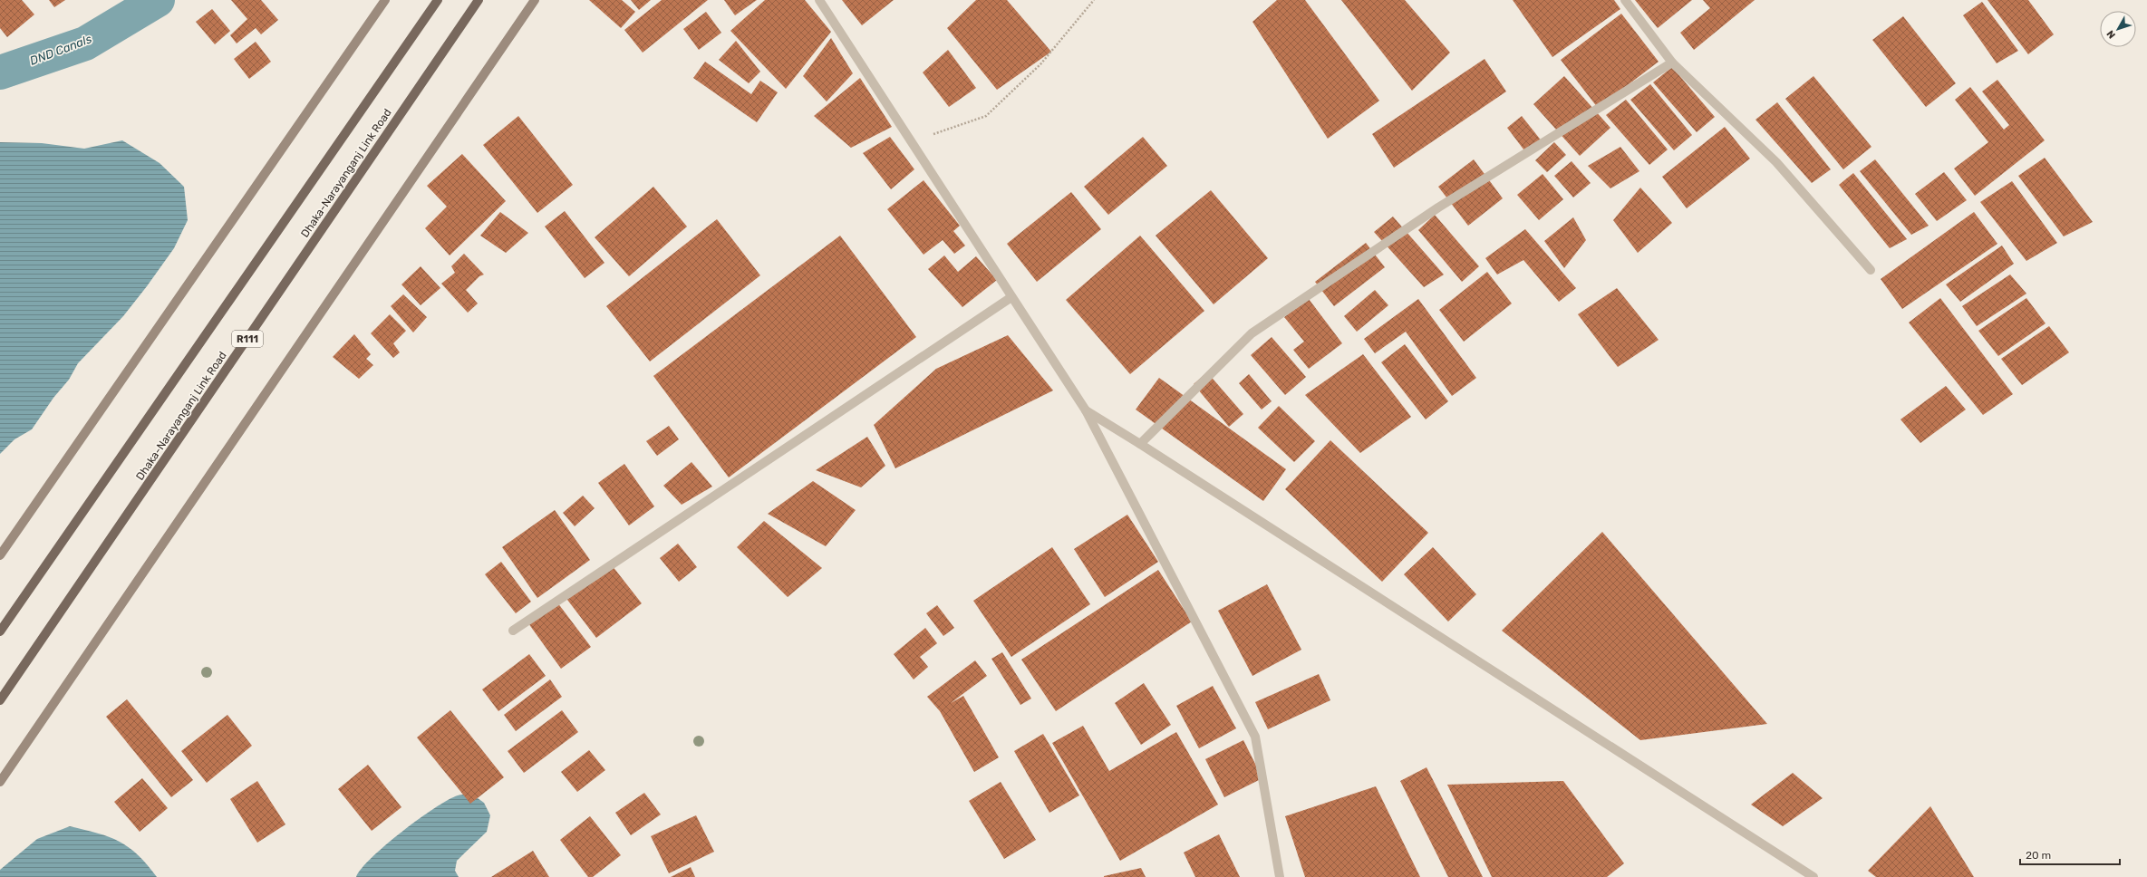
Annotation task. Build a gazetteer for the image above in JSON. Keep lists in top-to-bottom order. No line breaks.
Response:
{"streets":{"main road":["Dhaka-Narayanganj Link Road","R111"]},"water":["DND Canals"],"scale_bar":"20 m","north":"bottom left"}
